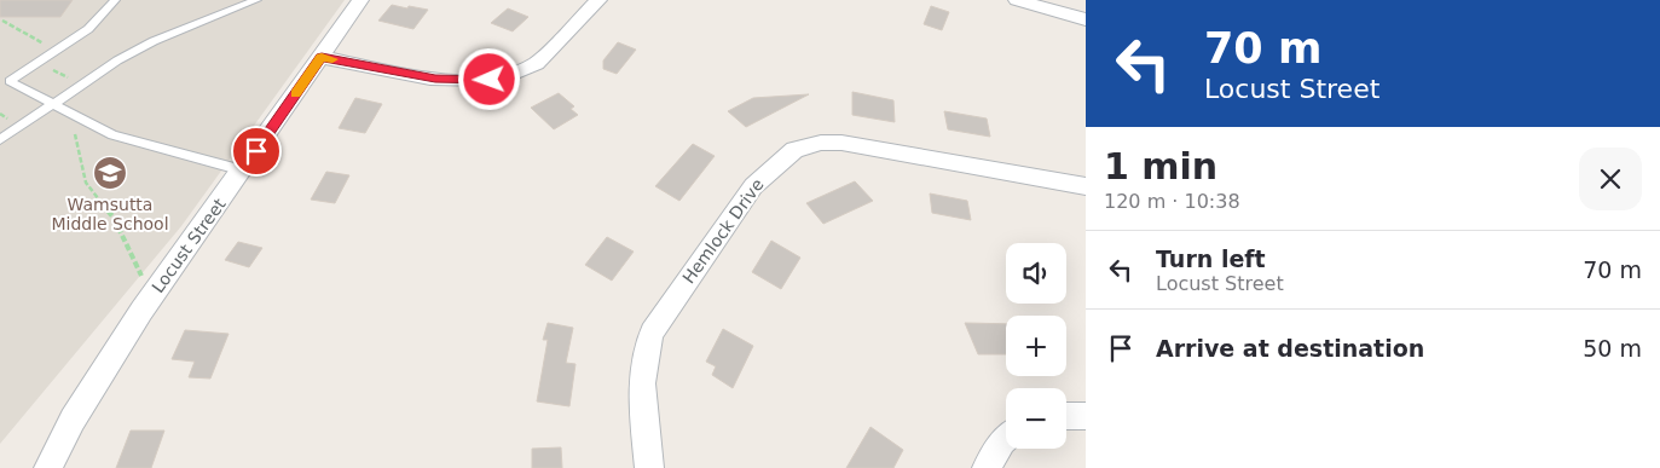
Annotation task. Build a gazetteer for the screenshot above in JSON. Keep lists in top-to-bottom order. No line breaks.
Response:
{"streets":{"street":["Hemlock Drive","Locust Street"]},"places":{"school or university":["Wamsutta Middle School"]},"page":{"turn":["70 m","Locust Street"],"heading":["1 min","120 m · 10:38"],"list":[{"name":"Turn left","note":"Locust Street","value":"70 m"},{"name":"Arrive at destination","value":"50 m"}],"map_buttons":["+","−"]}}
